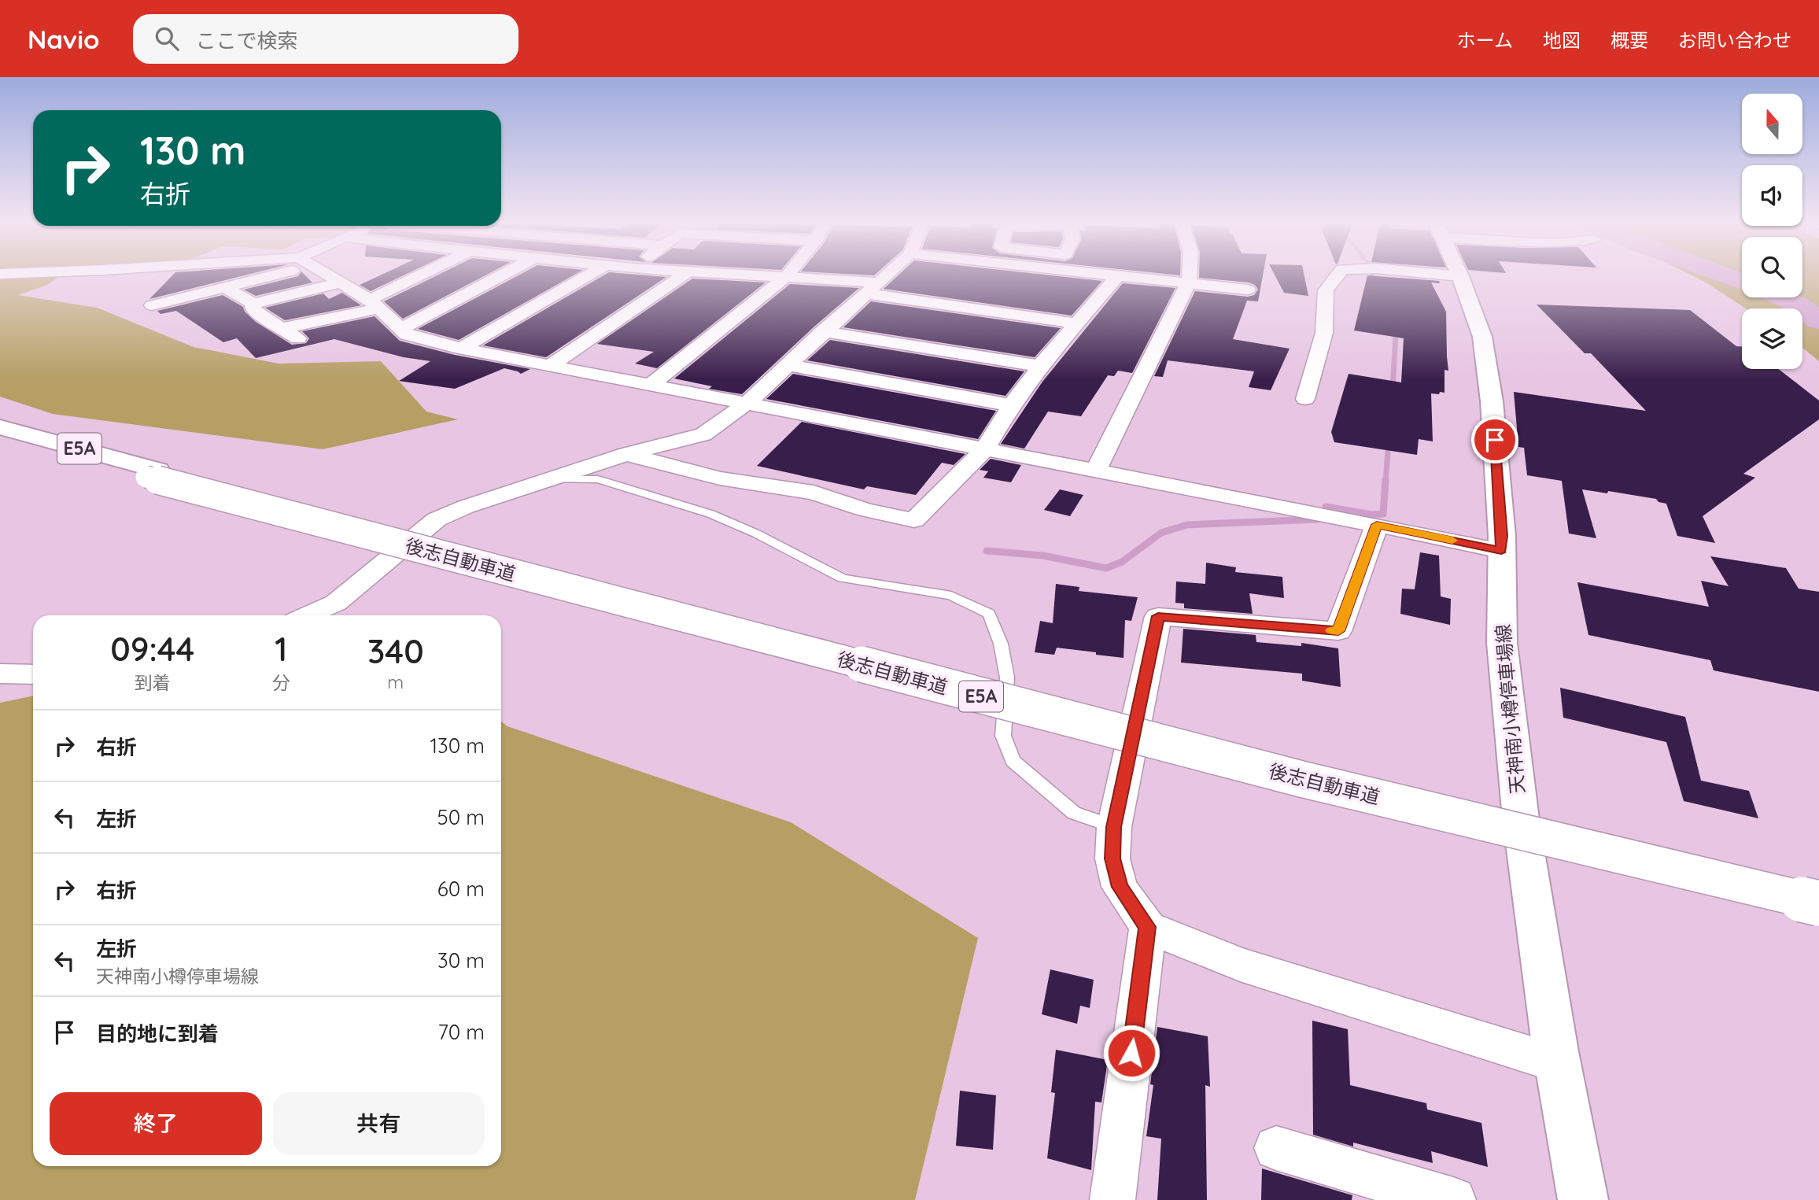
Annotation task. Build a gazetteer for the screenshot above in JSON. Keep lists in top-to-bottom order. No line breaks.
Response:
{"streets":{"main road":["E5A","後志自動車道","天神南小樽停車場線"]},"north":"top","page":{"header":"Navio","search":"ここで検索","nav":["ホーム","地図","概要","お問い合わせ"],"turn":["130 m","右折"],"eta":["09:44","到着","1","分","340","m"],"list":[{"name":"右折","value":"130 m"},{"name":"左折","value":"50 m"},{"name":"右折","value":"60 m"},{"name":"左折","note":"天神南小樽停車場線","value":"30 m"},{"name":"目的地に到着","value":"70 m"}],"buttons":["終了","共有"]}}
